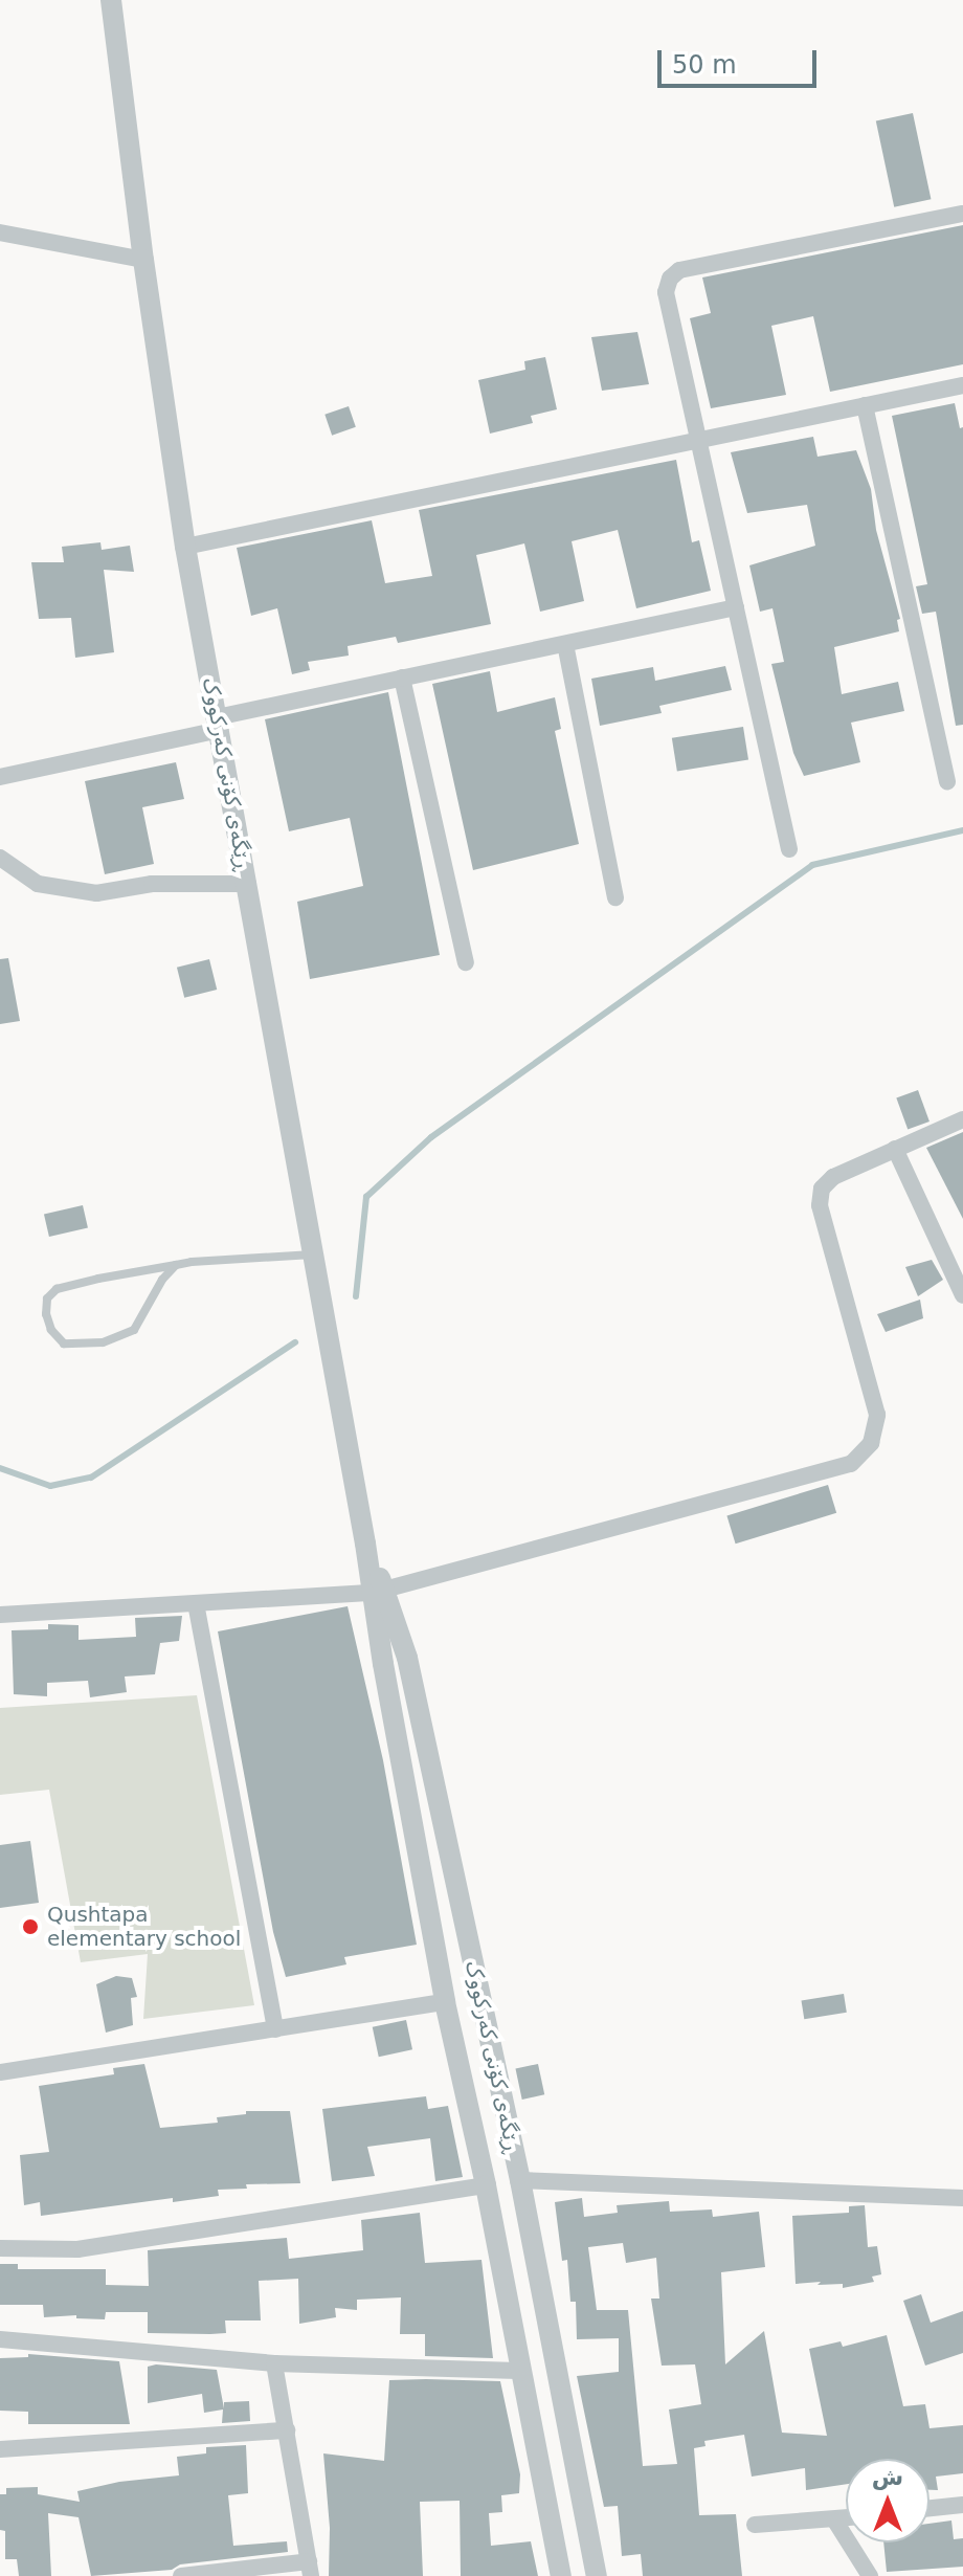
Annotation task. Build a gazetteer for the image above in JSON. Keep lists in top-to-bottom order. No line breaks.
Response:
{"streets":{"street":["ڕێگەی کۆنی کەرکووک"]},"places":["Qushtapa elementary school"],"scale_bar":"50 m","north":"top"}
